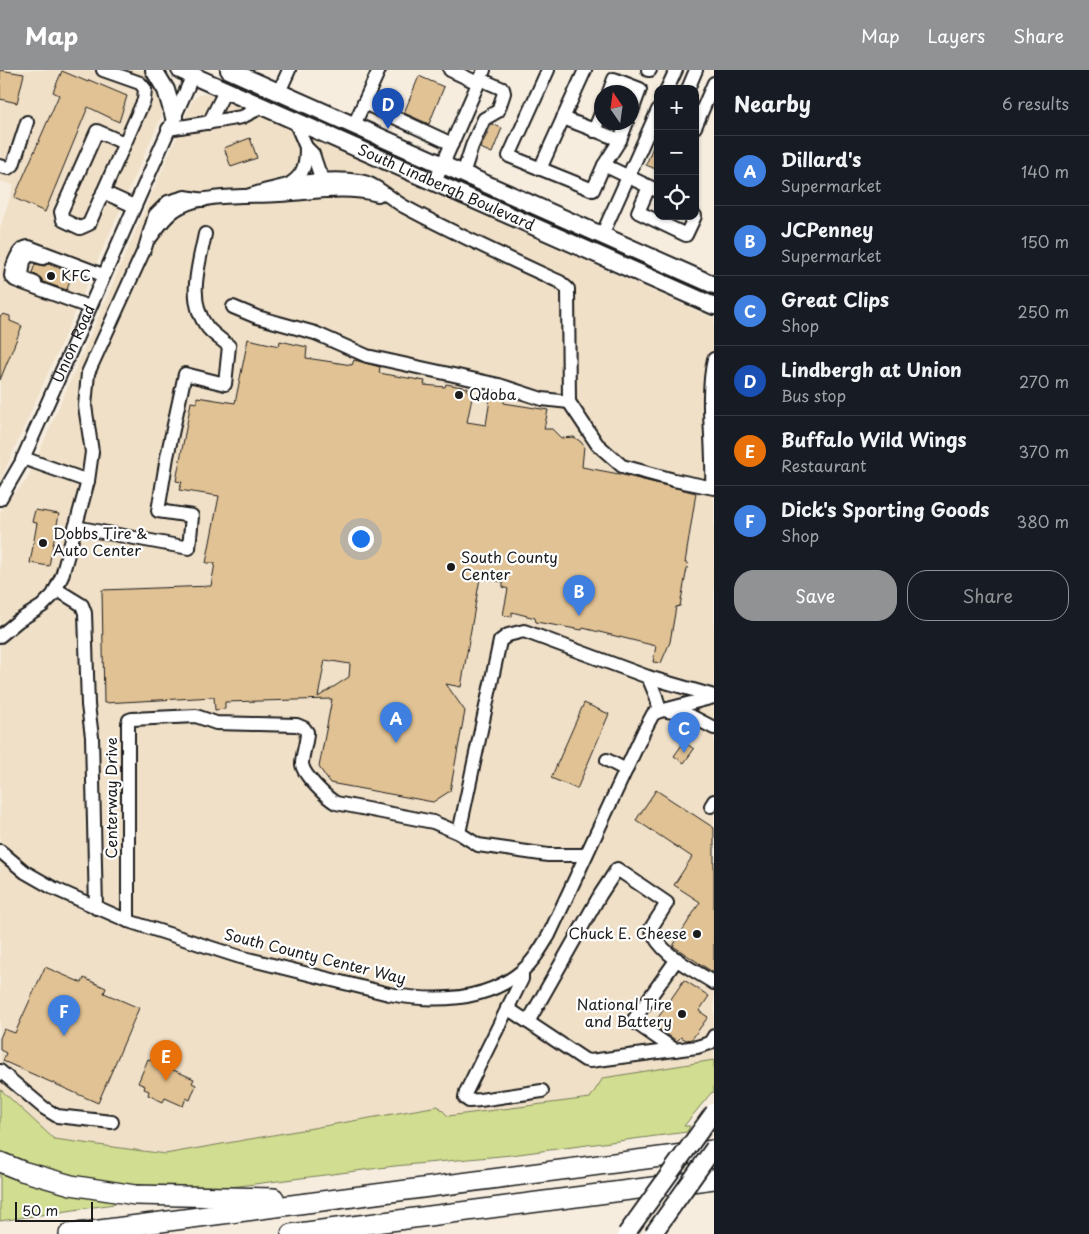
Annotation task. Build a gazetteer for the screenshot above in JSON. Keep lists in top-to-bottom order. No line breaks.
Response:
{"streets":{"main road":["South Lindbergh Boulevard"],"street":["Union Road","Centerway Drive","South County Center Way"]},"crossings":[["South Lindbergh Boulevard","Union Road"],["Centerway Drive","South County Center Way"]],"places":["KFC","Qdoba","Dobbs Tire & Auto Center","South County Center","Chuck E. Cheese","National Tire and Battery"],"scale_bar":"50 m","north":"top","page":{"header":"Map","nav":["Map","Layers","Share"],"heading":["Nearby","6 results"],"map_buttons":["+","−"],"pins":["D","B","A","C","F","E"],"list":[{"mark":"A","name":"Dillard's","note":"Supermarket","value":"140 m"},{"mark":"B","name":"JCPenney","note":"Supermarket","value":"150 m"},{"mark":"C","name":"Great Clips","note":"Shop","value":"250 m"},{"mark":"D","name":"Lindbergh at Union","note":"Bus stop","value":"270 m"},{"mark":"E","name":"Buffalo Wild Wings","note":"Restaurant","value":"370 m"},{"mark":"F","name":"Dick's Sporting Goods","note":"Shop","value":"380 m"}],"buttons":["Save","Share"],"scale":"50 m"}}
